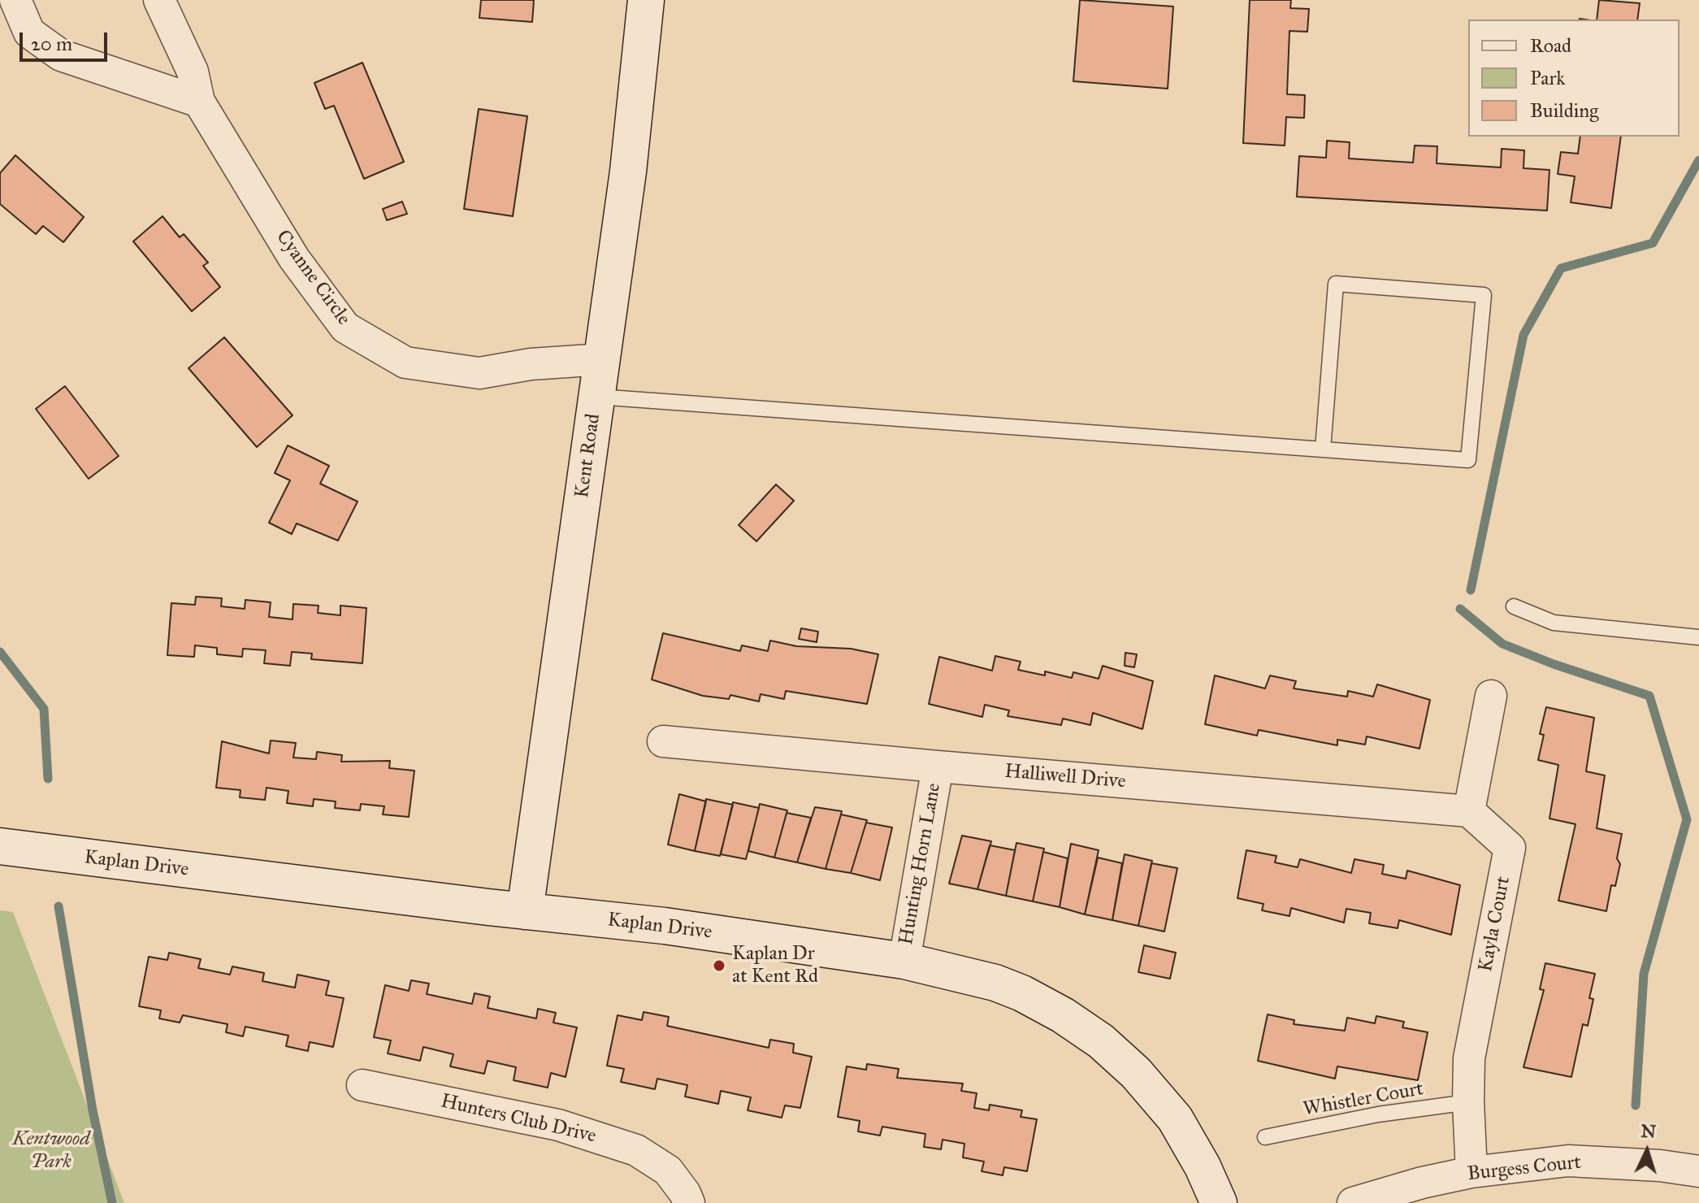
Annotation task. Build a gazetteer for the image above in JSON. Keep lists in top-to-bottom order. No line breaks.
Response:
{"streets":{"street":["Cyanne Circle","Kent Road","Halliwell Drive","Kaplan Drive","Hunting Horn Lane","Kayla Court","Hunters Club Drive","Burgess Court"],"lane":["Whistler Court"]},"crossings":[["Cyanne Circle","Kent Road"],["Kent Road","Kaplan Drive"],["Halliwell Drive","Hunting Horn Lane"],["Halliwell Drive","Kayla Court"],["Kaplan Drive","Hunting Horn Lane"],["Kayla Court","Whistler Court"],["Kayla Court","Burgess Court"]],"parks":["Kentwood Park"],"places":["Kaplan Dr at Kent Rd"],"legend":["Road","Park","Building"],"scale_bar":"20 m","north":"top"}
